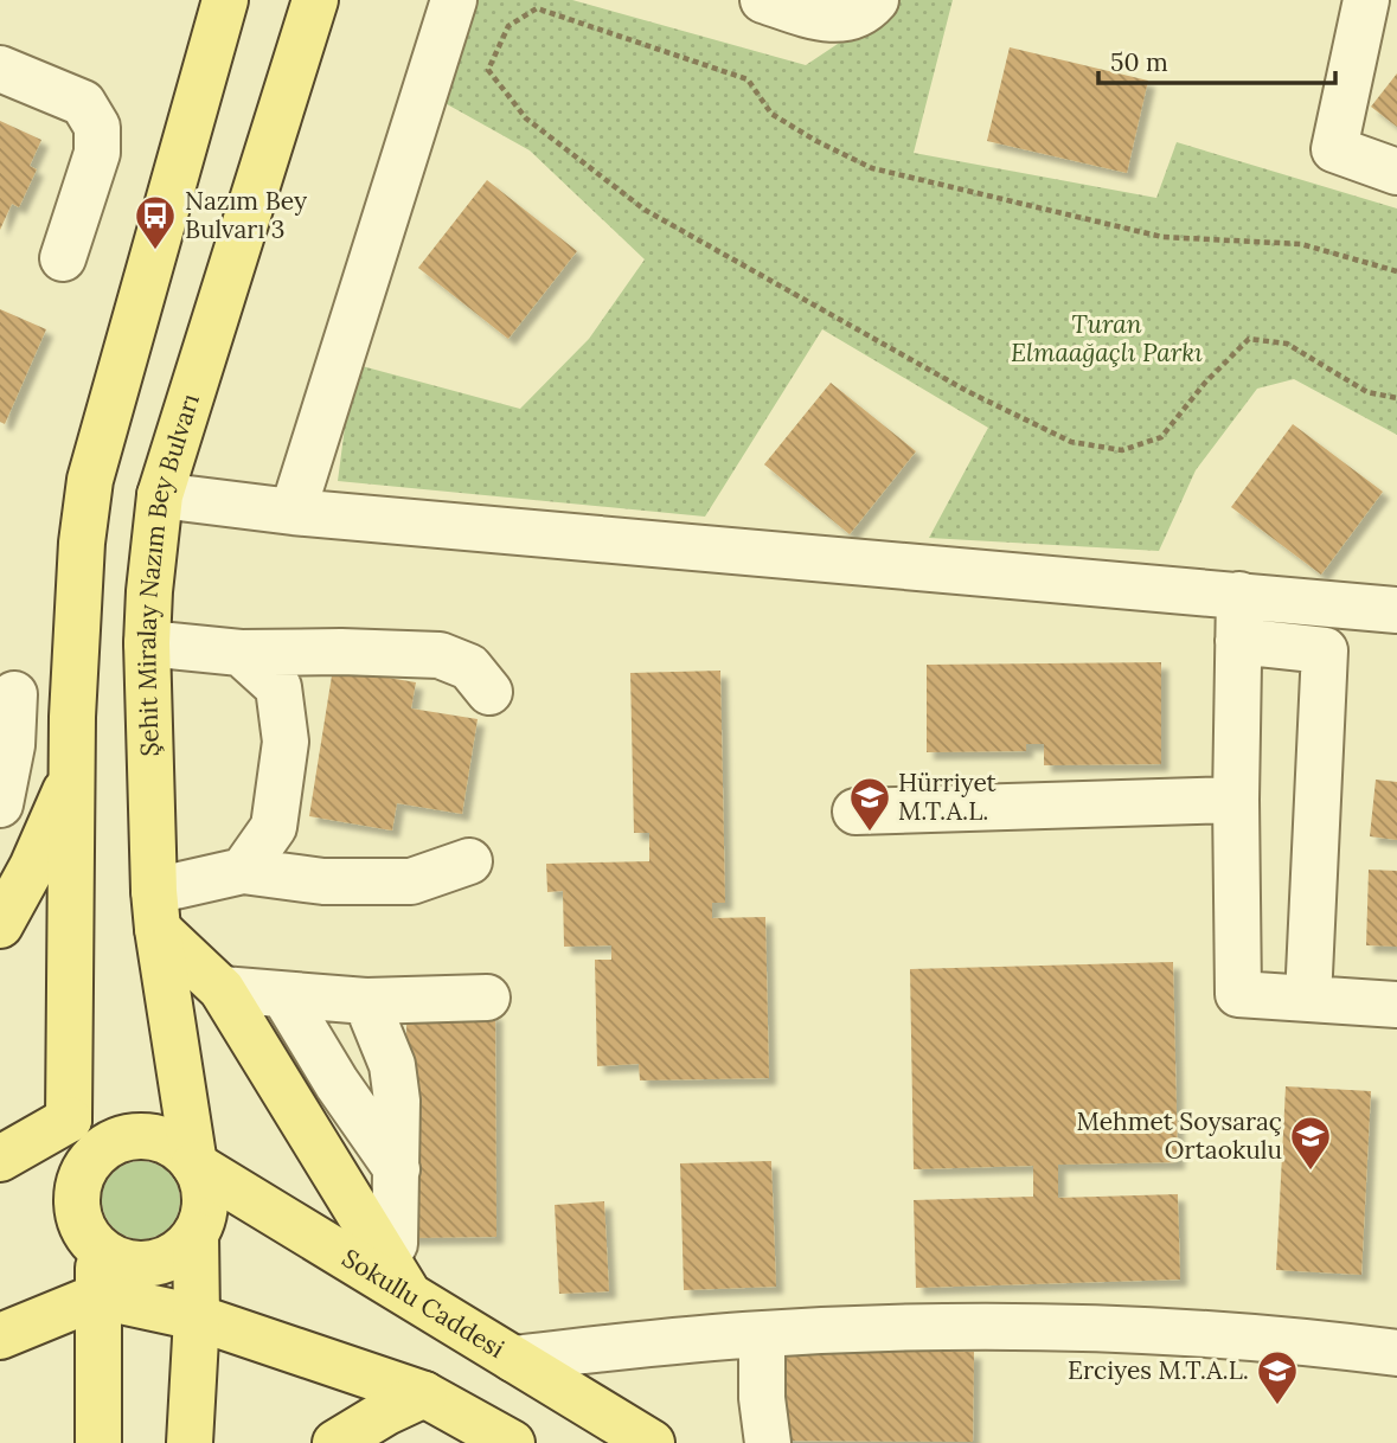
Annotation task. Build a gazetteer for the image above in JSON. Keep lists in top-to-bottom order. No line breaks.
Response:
{"streets":{"main road":["Şehit Miralay Nazım Bey Bulvarı","Sokullu Caddesi"]},"crossings":[["Şehit Miralay Nazım Bey Bulvarı","Sokullu Caddesi"]],"parks":["Turan Elmaağaçlı Parkı"],"places":{"bus stop":["Nazım Bey Bulvarı 3"],"school or university":["Hürriyet M.T.A.L.","Mehmet Soysaraç Ortaokulu","Erciyes M.T.A.L."]},"scale_bar":"50 m"}
